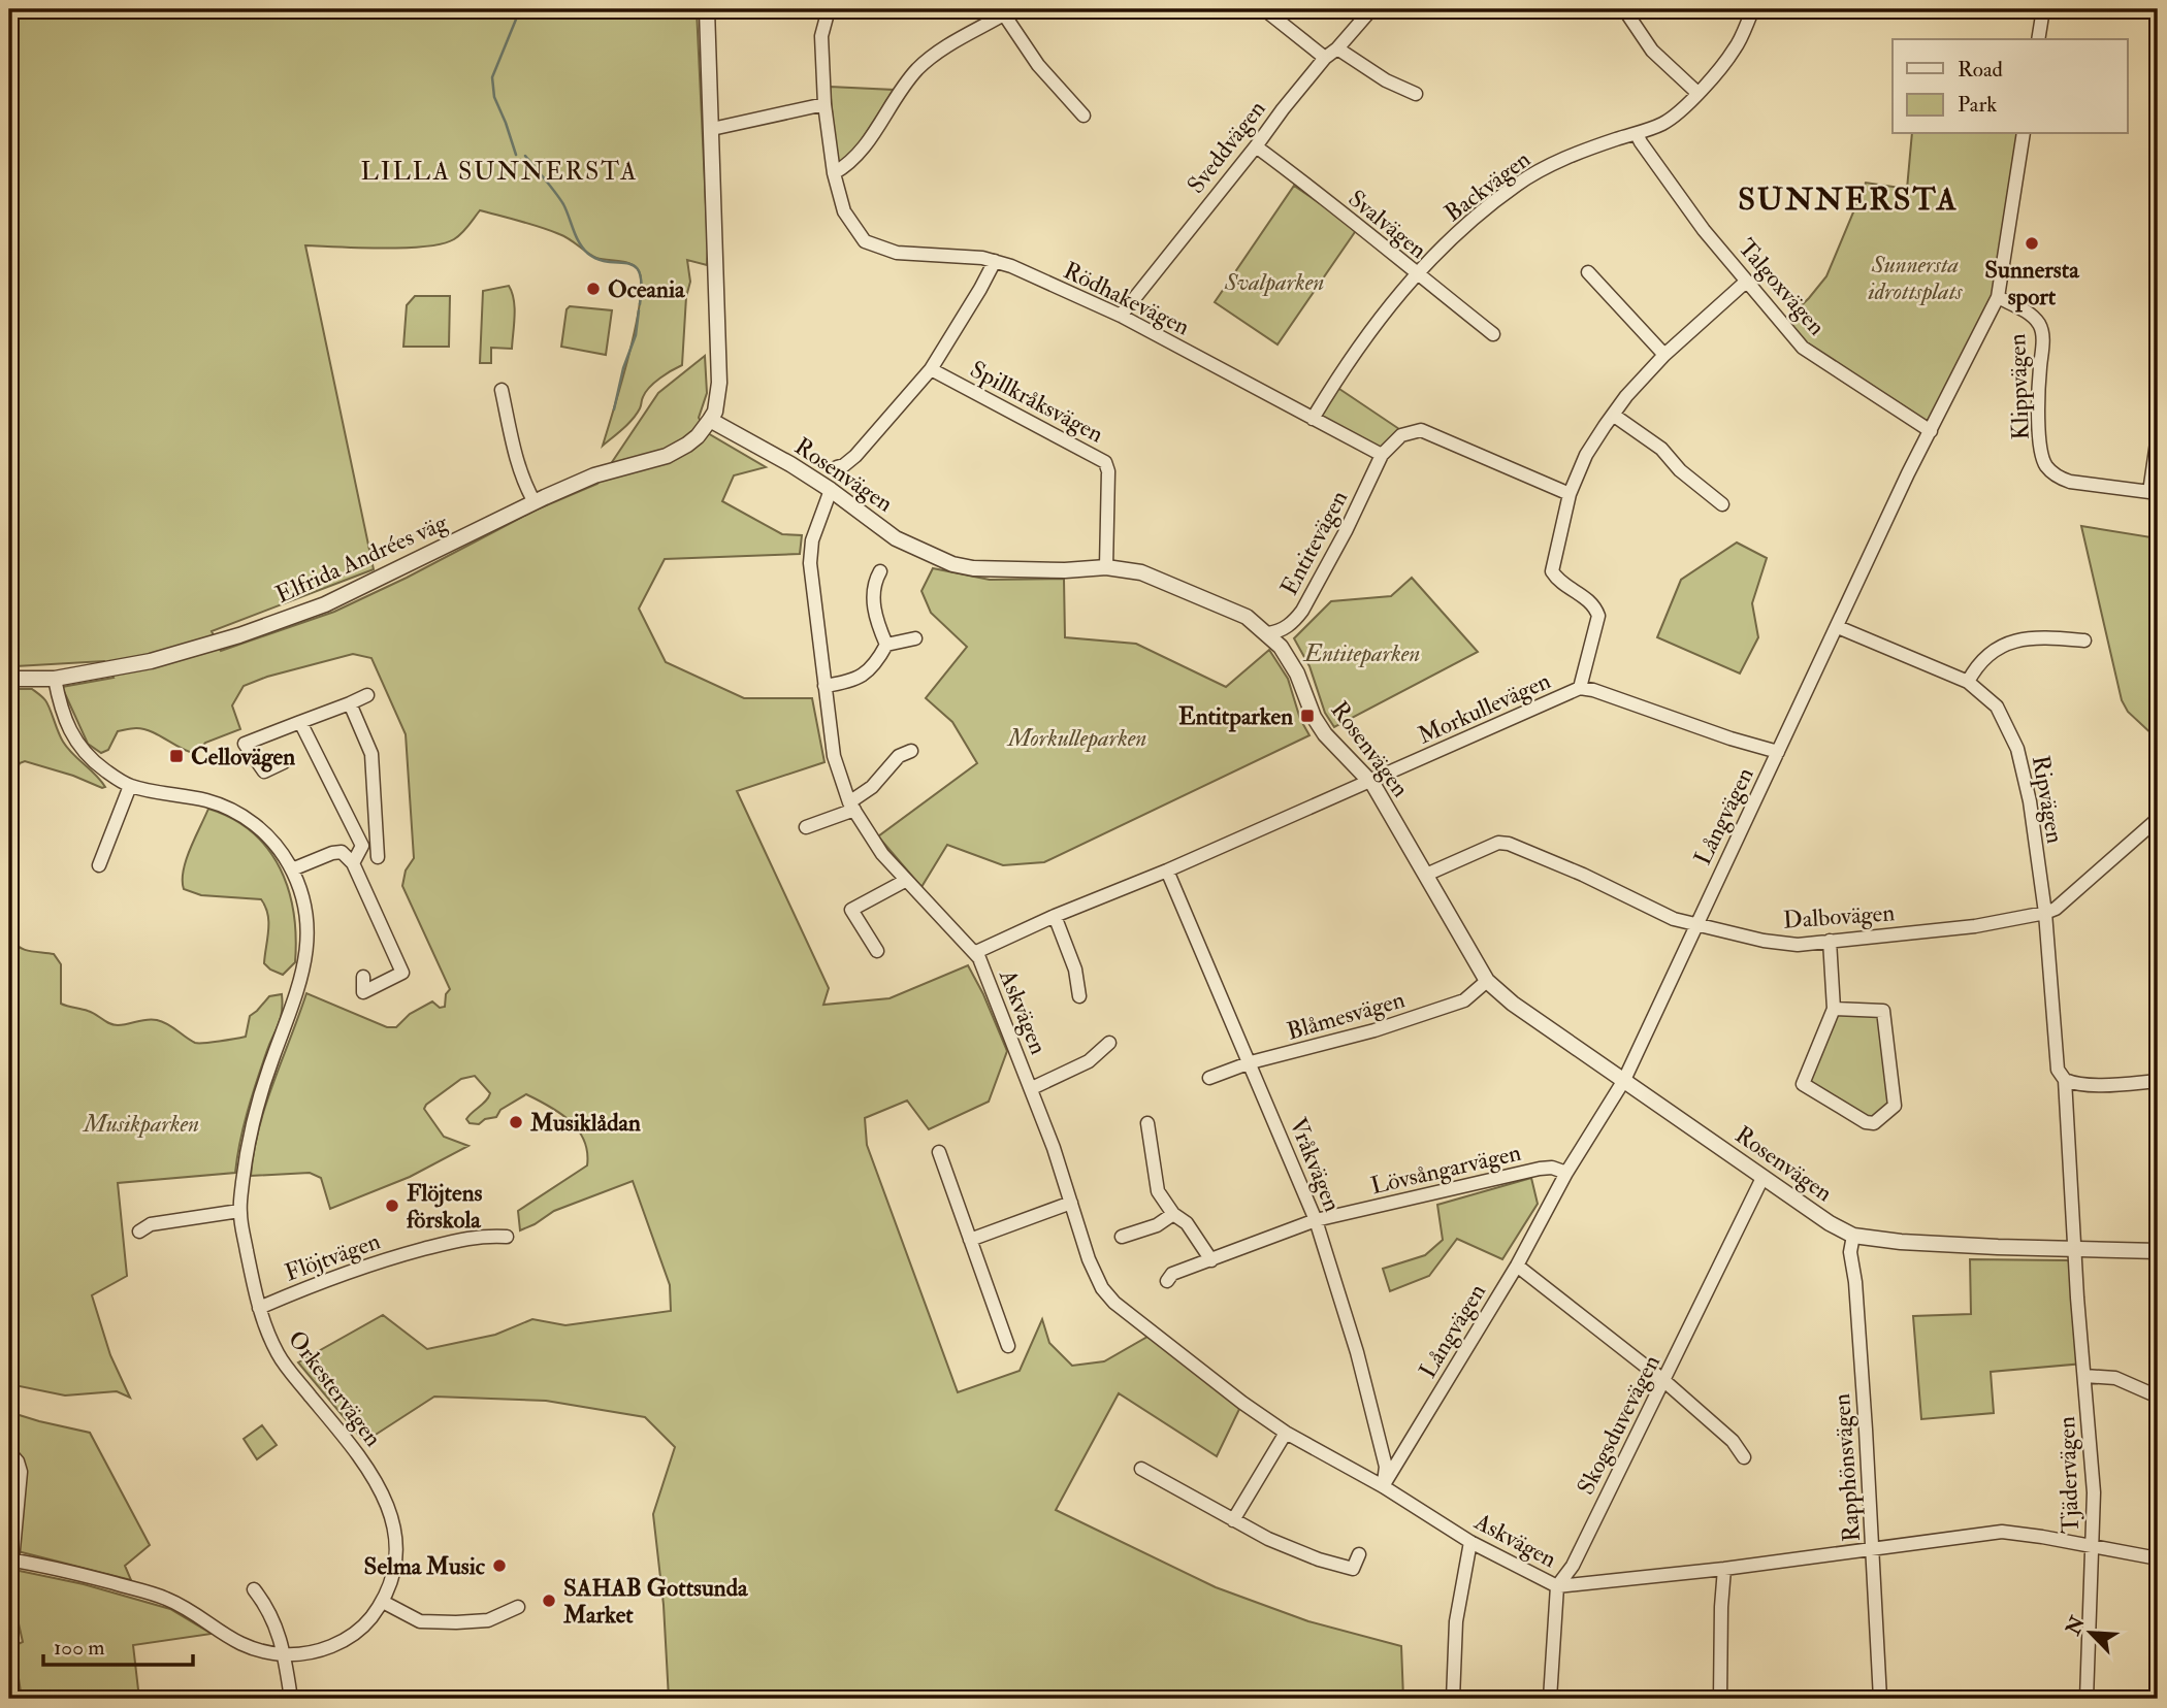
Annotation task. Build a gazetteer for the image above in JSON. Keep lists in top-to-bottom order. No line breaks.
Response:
{"streets":{"street":["Sveddvägen","Backvägen","Svalvägen","Talgoxvägen","Rödhakevägen","Klippvägen","Spillkråksvägen","Rosenvägen","Entitevägen","Elfrida Andrées väg","Morkullevägen","Ripvägen","Långvägen","Dalbovägen","Askvägen","Blåmesvägen","Vråkvägen","Lövsångarvägen","Flöjtvägen","Orkestervägen","Skogsduvevägen","Rapphönsvägen","Tjädervägen"]},"crossings":[["Sveddvägen","Svalvägen"],["Sveddvägen","Rödhakevägen"],["Backvägen","Svalvägen"],["Backvägen","Talgoxvägen"],["Backvägen","Rödhakevägen"],["Talgoxvägen","Långvägen"],["Rödhakevägen","Entitevägen"],["Klippvägen","Långvägen"],["Spillkråksvägen","Rosenvägen"],["Rosenvägen","Entitevägen"],["Rosenvägen","Elfrida Andrées väg"],["Rosenvägen","Morkullevägen"],["Rosenvägen","Ripvägen"],["Rosenvägen","Långvägen"],["Rosenvägen","Dalbovägen"],["Rosenvägen","Blåmesvägen"],["Rosenvägen","Skogsduvevägen"],["Rosenvägen","Rapphönsvägen"],["Rosenvägen","Tjädervägen"],["Elfrida Andrées väg","Orkestervägen"],["Morkullevägen","Långvägen"],["Morkullevägen","Askvägen"],["Morkullevägen","Vråkvägen"],["Ripvägen","Långvägen"],["Ripvägen","Dalbovägen"],["Ripvägen","Tjädervägen"],["Långvägen","Dalbovägen"],["Långvägen","Askvägen"],["Långvägen","Vråkvägen"],["Långvägen","Lövsångarvägen"],["Askvägen","Vråkvägen"],["Askvägen","Skogsduvevägen"],["Askvägen","Rapphönsvägen"],["Askvägen","Tjädervägen"],["Blåmesvägen","Vråkvägen"],["Vråkvägen","Lövsångarvägen"],["Flöjtvägen","Orkestervägen"]],"districts":["LILLA SUNNERSTA","SUNNERSTA"],"parks":["Sunnersta idrottsplats","Svalparken","Entiteparken","Morkulleparken","Musikparken"],"places":{"other":["Sunnersta sport","Oceania","Musiklådan","Flöjtens förskola","Selma Music","SAHAB Gottsunda Market"],"transit":["Entitparken","Cellovägen"]},"legend":["Road","Park"],"scale_bar":"100 m","north":"top left"}
